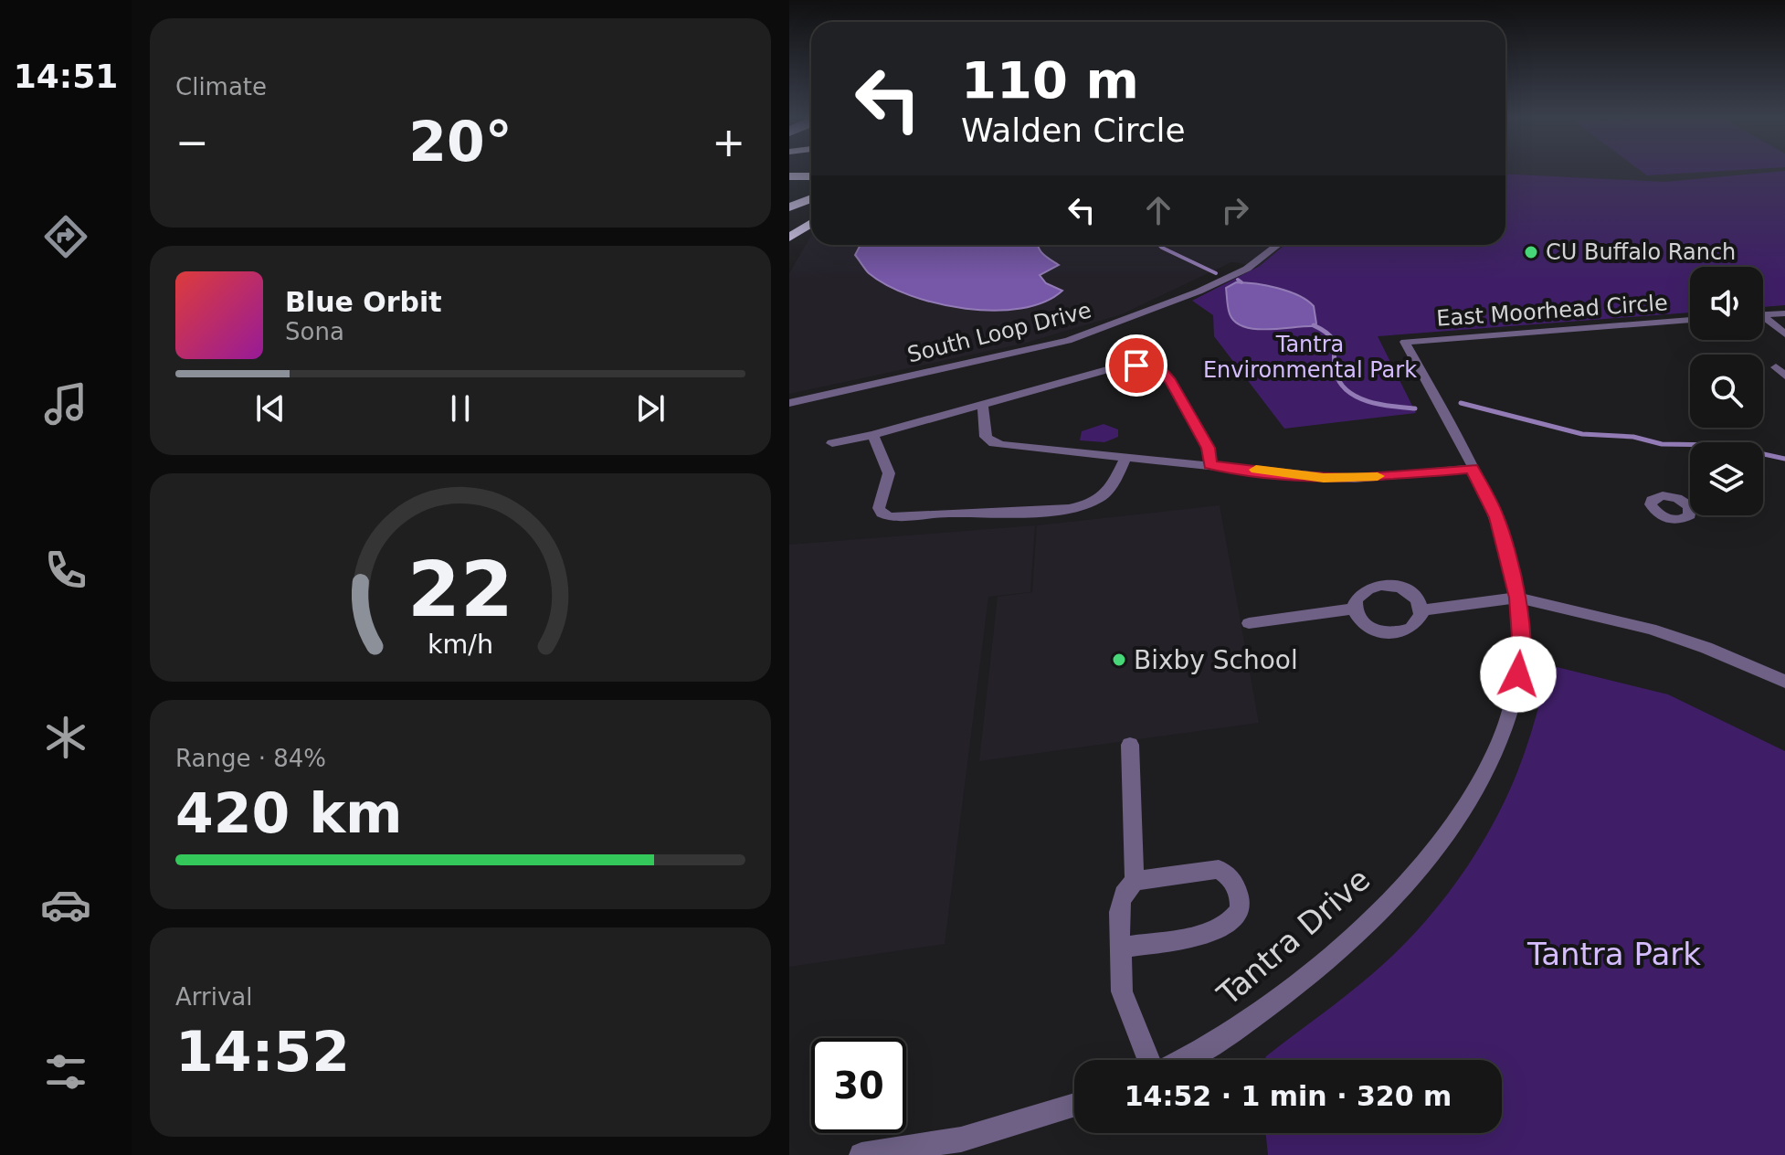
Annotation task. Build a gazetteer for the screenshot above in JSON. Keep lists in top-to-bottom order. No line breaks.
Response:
{"streets":{"street":["East Moorhead Circle","South Loop Drive","Tantra Drive"]},"crossings":[["East Moorhead Circle","Tantra Drive"]],"parks":["Tantra Environmental Park","Tantra Park"],"places":["CU Buffalo Ranch","Bixby School"],"page":{"tabs":"14:51","tile":["Climate",["Range · 84%","420 km"],["Arrival","14:52"]],"turn":["110 m","Walden Circle"],"heat":["−","20°","+"],"song":["Blue Orbit","Sona"],"limit":"30","trip":"14:52 · 1 min · 320 m","gauge":["22","km/h"]}}
